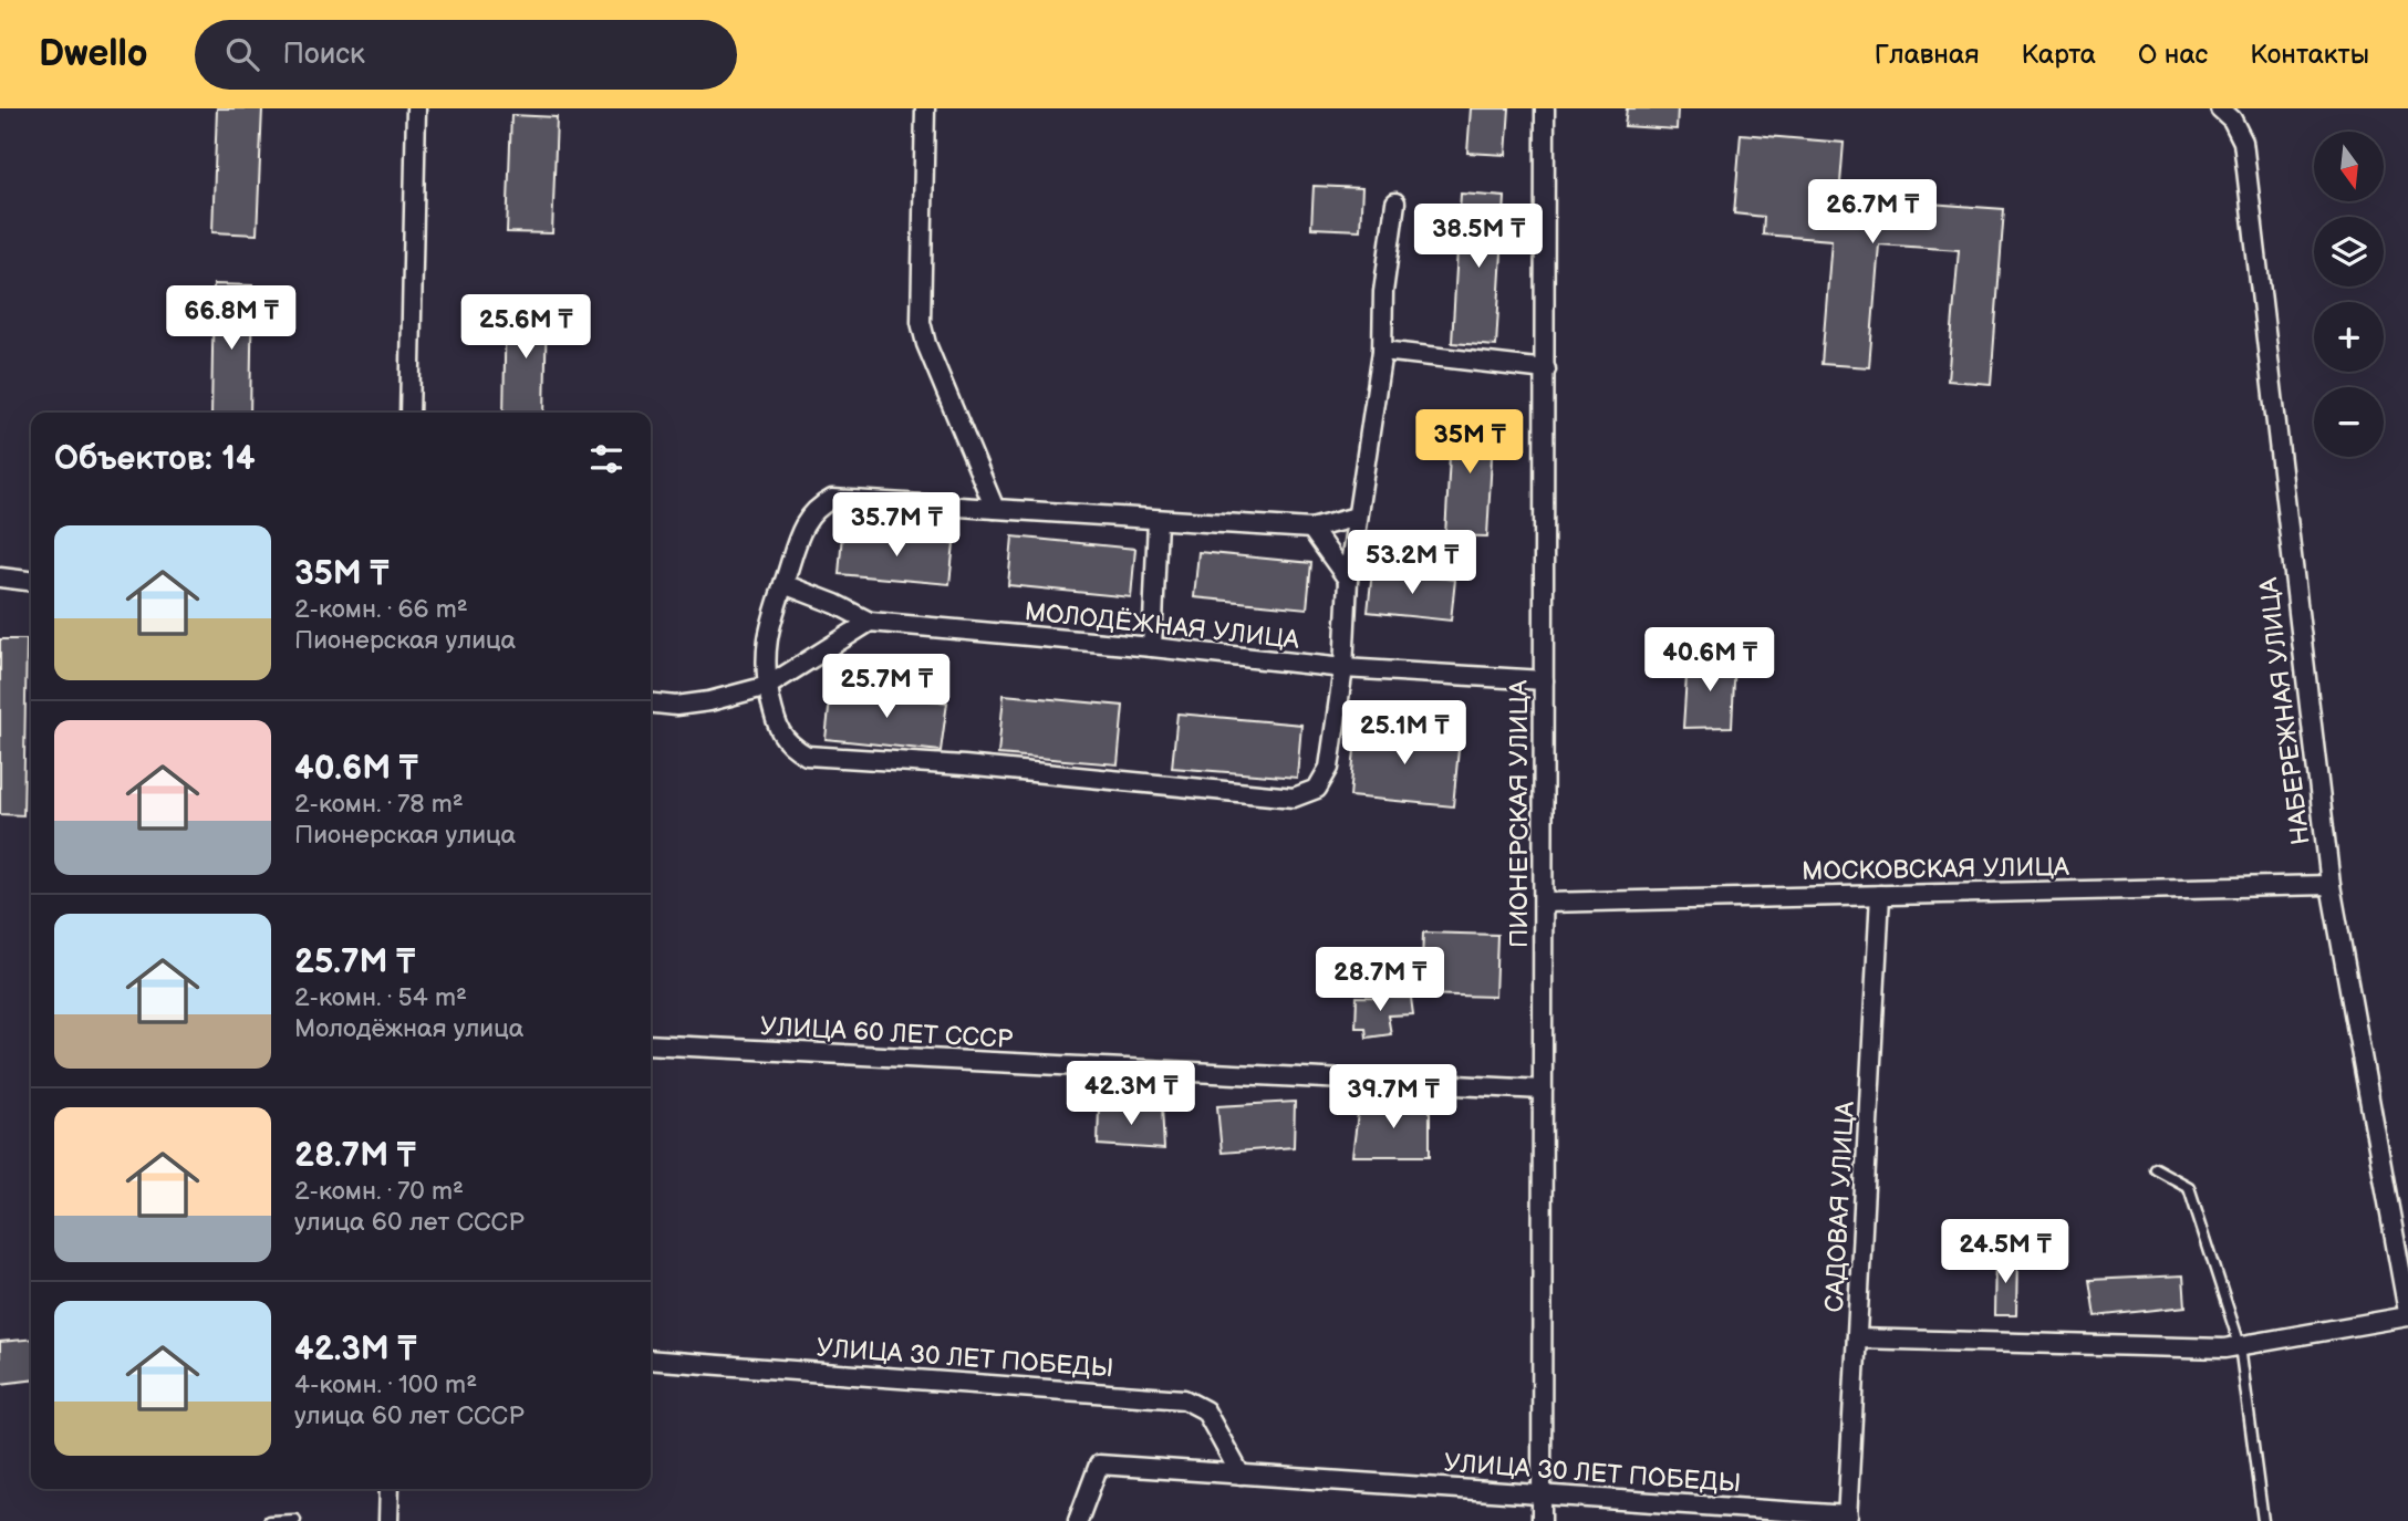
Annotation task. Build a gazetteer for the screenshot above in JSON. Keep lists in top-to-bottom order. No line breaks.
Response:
{"streets":{"street":["МОЛОДЁЖНАЯ УЛИЦА","НАБЕРЕЖНАЯ УЛИЦА","ПИОНЕРСКАЯ УЛИЦА","МОСКОВСКАЯ УЛИЦА","УЛИЦА 60 ЛЕТ СССР","САДОВАЯ УЛИЦА","УЛИЦА 30 ЛЕТ ПОБЕДЫ"]},"crossings":[["МОЛОДЁЖНАЯ УЛИЦА","ПИОНЕРСКАЯ УЛИЦА"],["НАБЕРЕЖНАЯ УЛИЦА","МОСКОВСКАЯ УЛИЦА"],["ПИОНЕРСКАЯ УЛИЦА","МОСКОВСКАЯ УЛИЦА"],["ПИОНЕРСКАЯ УЛИЦА","УЛИЦА 60 ЛЕТ СССР"],["ПИОНЕРСКАЯ УЛИЦА","УЛИЦА 30 ЛЕТ ПОБЕДЫ"],["МОСКОВСКАЯ УЛИЦА","САДОВАЯ УЛИЦА"],["САДОВАЯ УЛИЦА","УЛИЦА 30 ЛЕТ ПОБЕДЫ"]],"north":"bottom","page":{"header":"Dwello","search":"Поиск","nav":["Главная","Карта","О нас","Контакты"],"map_buttons":["+","−"],"price":["26.7M ₸","38.5M ₸","66.8M ₸","25.6M ₸","35M ₸","35.7M ₸","53.2M ₸","40.6M ₸","25.7M ₸","25.1M ₸","28.7M ₸","42.3M ₸","39.7M ₸","24.5M ₸"],"heading":"Объектов: 14","list":[{"name":"35M ₸","note":"2-комн. · 66 m² · Пионерская улица"},{"name":"40.6M ₸","note":"2-комн. · 78 m² · Пионерская улица"},{"name":"25.7M ₸","note":"2-комн. · 54 m² · Молодёжная улица"},{"name":"28.7M ₸","note":"2-комн. · 70 m² · улица 60 лет СССР"},{"name":"42.3M ₸","note":"4-комн. · 100 m² · улица 60 лет СССР"}]}}
